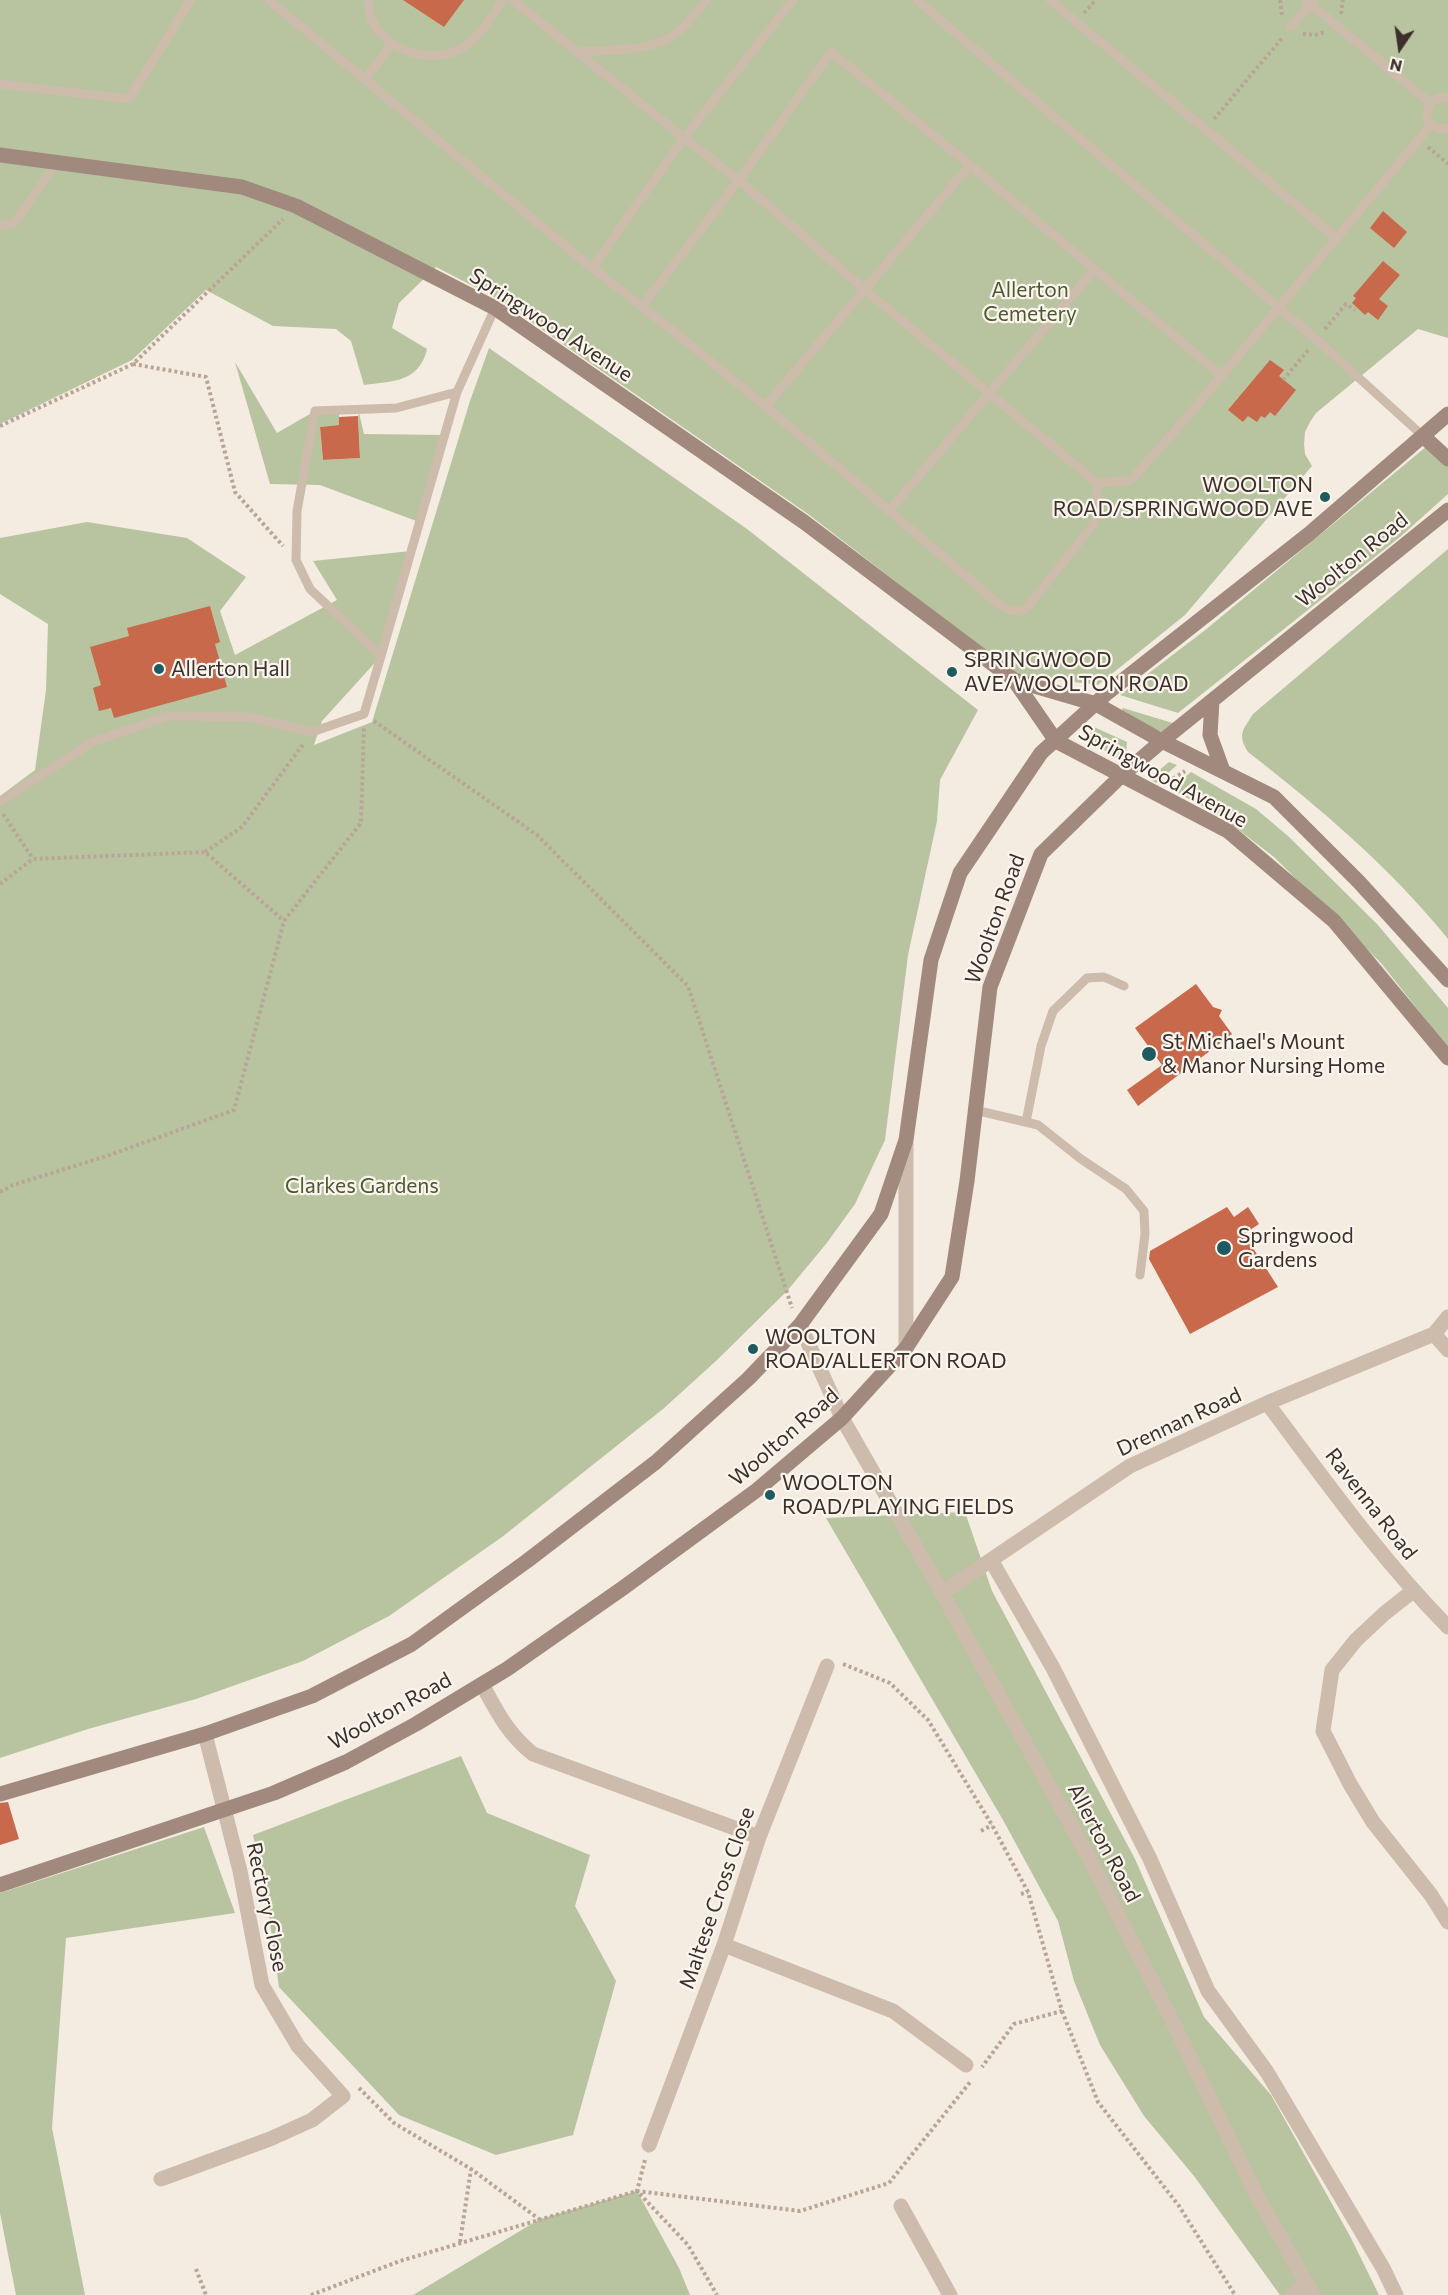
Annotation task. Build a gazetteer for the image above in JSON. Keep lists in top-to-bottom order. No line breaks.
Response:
{"streets":{"main road":["Springwood Avenue","Woolton Road"],"street":["Drennan Road","Ravenna Road","Allerton Road","Maltese Cross Close","Rectory Close"]},"crossings":[["Springwood Avenue","Woolton Road"],["Woolton Road","Allerton Road"],["Woolton Road","Rectory Close"],["Drennan Road","Ravenna Road"],["Drennan Road","Allerton Road"]],"parks":["Allerton Cemetery","Clarkes Gardens"],"places":["WOOLTON ROAD/SPRINGWOOD AVE","Allerton Hall","SPRINGWOOD AVE/WOOLTON ROAD","St Michael's Mount & Manor Nursing Home","Springwood Gardens","WOOLTON ROAD/ALLERTON ROAD","WOOLTON ROAD/PLAYING FIELDS"],"north":"bottom"}
